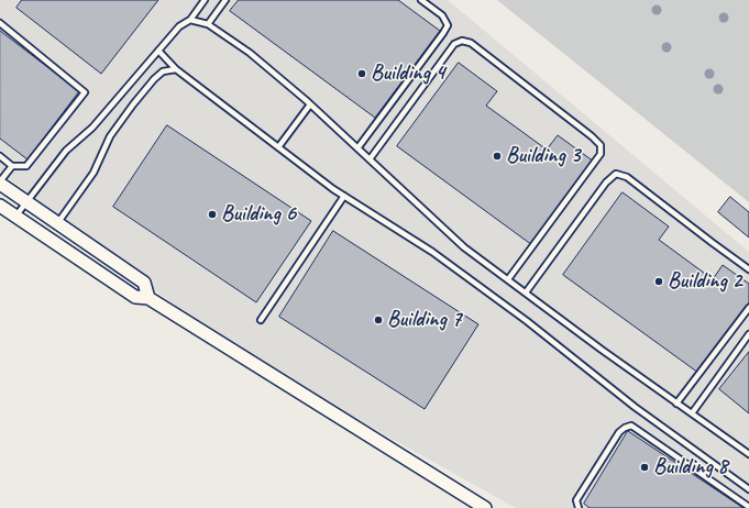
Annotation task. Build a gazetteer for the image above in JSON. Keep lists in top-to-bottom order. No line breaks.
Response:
{"places":["Building 4","Building 3","Building 6","Building 2","Building 7","Building 8"]}
